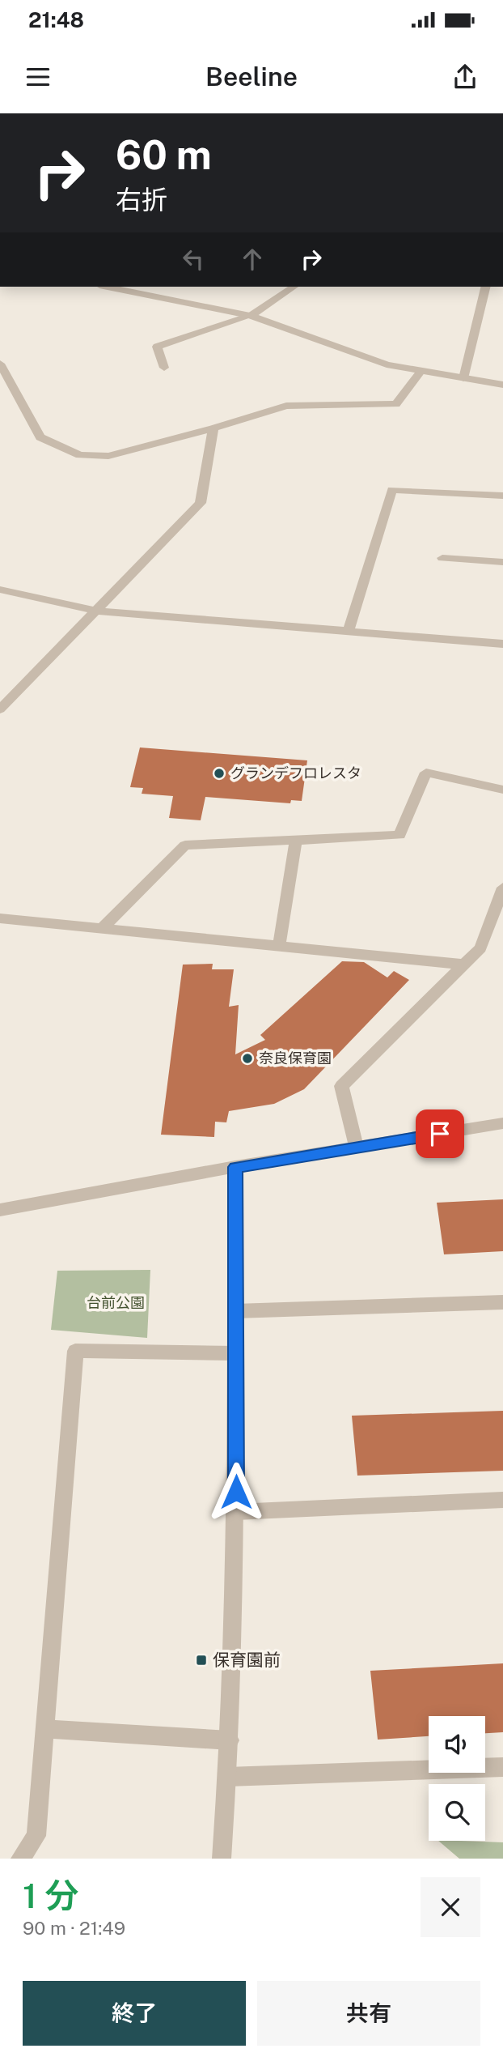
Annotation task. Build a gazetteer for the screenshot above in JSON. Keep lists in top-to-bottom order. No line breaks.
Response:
{"parks":["台前公園"],"places":{"other":["グランデフロレスタ","奈良保育園"],"transit":["保育園前"]},"page":{"status":"21:48","header":"Beeline","turn":["60 m","右折"],"heading":["1 分","90 m · 21:49"],"buttons":["終了","共有"]}}
